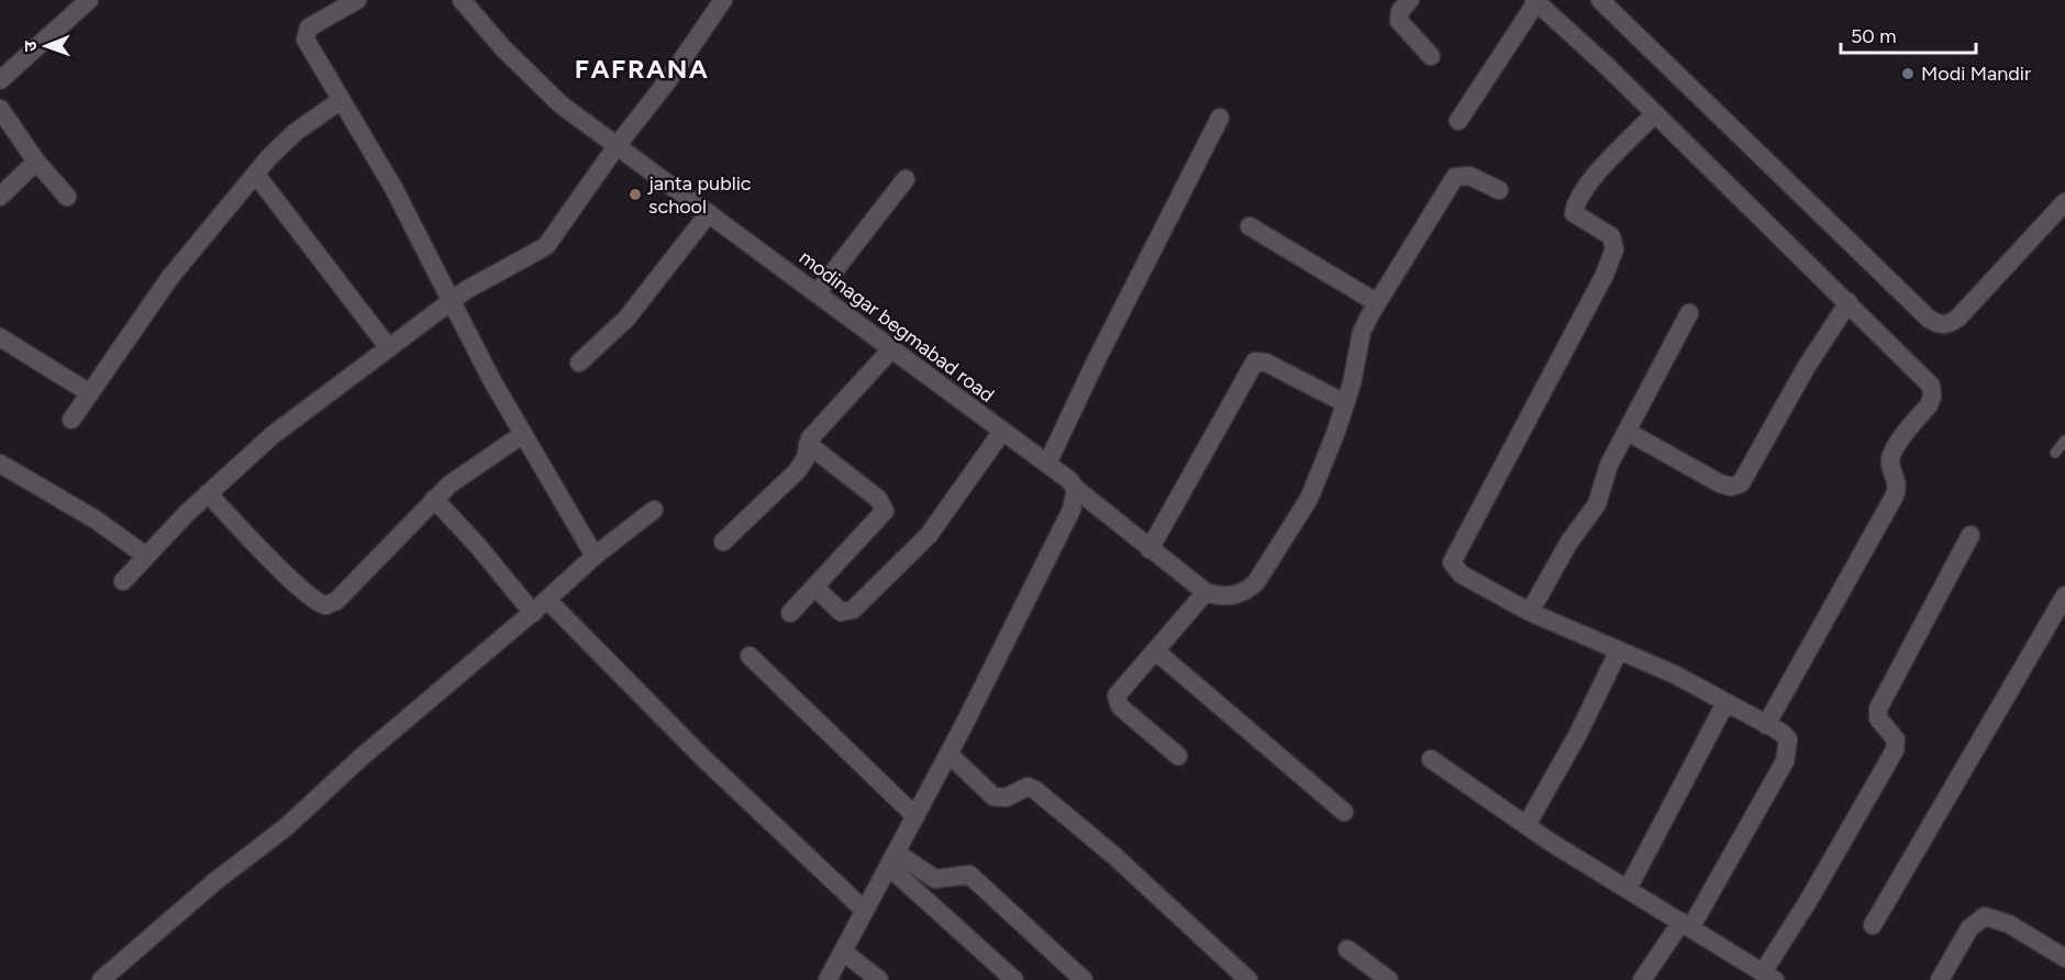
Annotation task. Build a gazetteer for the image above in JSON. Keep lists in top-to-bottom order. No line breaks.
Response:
{"streets":{"street":["modinagar begmabad road"]},"districts":["FAFRANA"],"places":["Modi Mandir","janta public school"],"scale_bar":"50 m","north":"left"}
